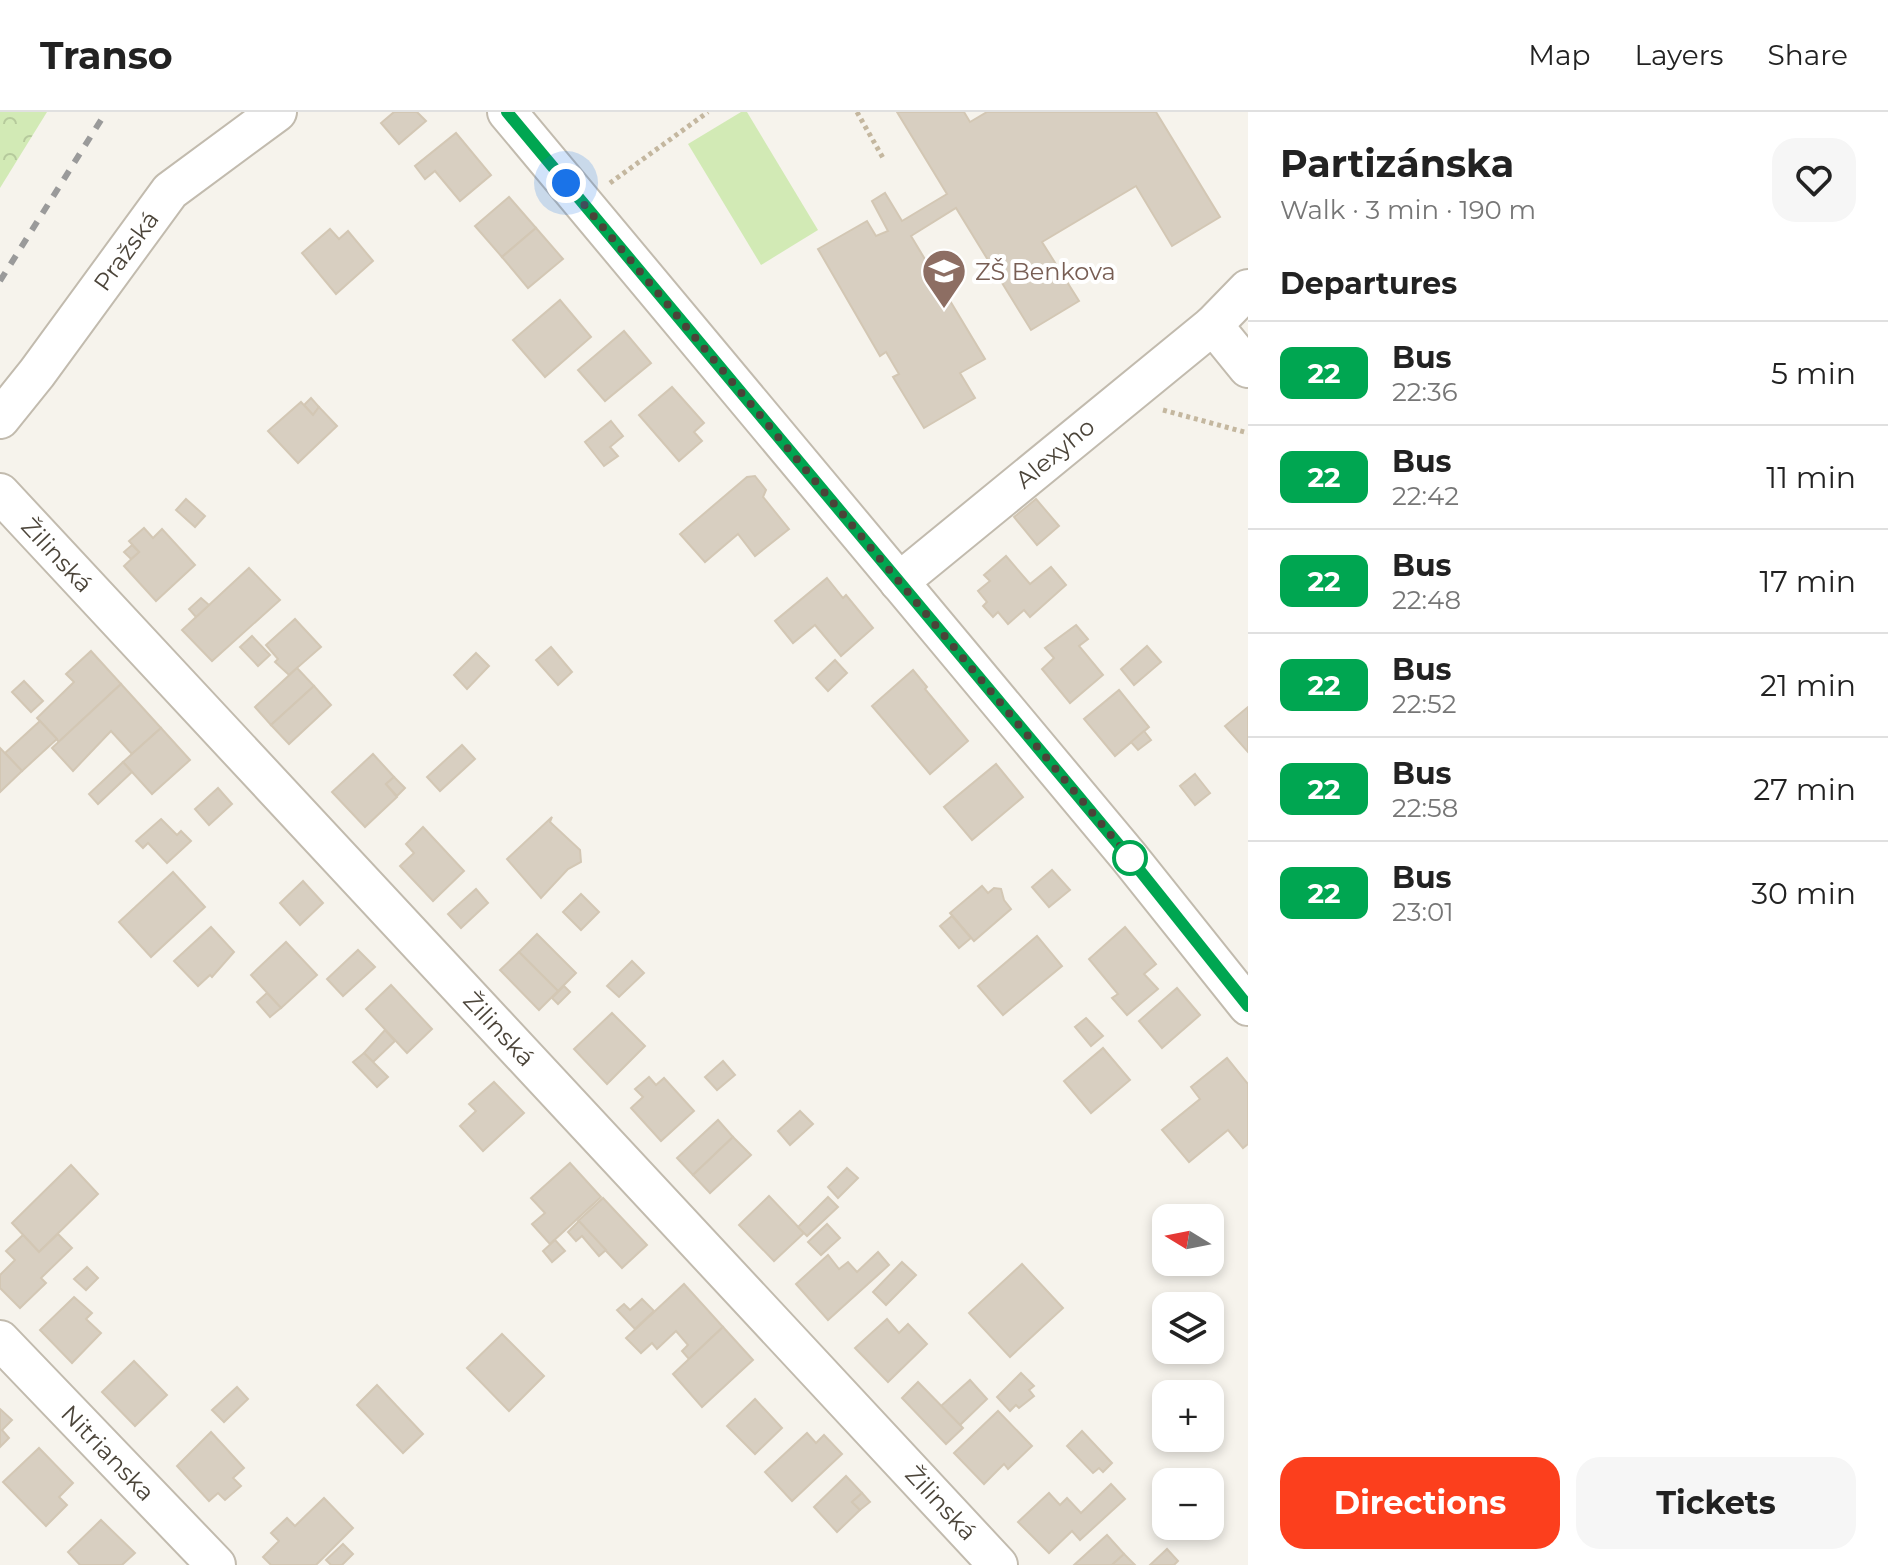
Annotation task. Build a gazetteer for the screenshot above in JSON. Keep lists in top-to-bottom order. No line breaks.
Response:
{"streets":{"street":["Pražská","Alexyho","Žilinská","Nitrianska"]},"places":{"school or university":["ZŠ Benkova"]},"lines":["bus line 22"],"north":"left","page":{"header":"Transo","nav":["Map","Layers","Share"],"heading":[["Partizánska","Walk · 3 min · 190 m"],"Departures"],"list":[{"mark":"22","name":"Bus","note":"22:36","value":"5 min"},{"mark":"22","name":"Bus","note":"22:42","value":"11 min"},{"mark":"22","name":"Bus","note":"22:48","value":"17 min"},{"mark":"22","name":"Bus","note":"22:52","value":"21 min"},{"mark":"22","name":"Bus","note":"22:58","value":"27 min"},{"mark":"22","name":"Bus","note":"23:01","value":"30 min"}],"map_buttons":["+","−"],"buttons":["Directions","Tickets"]}}
